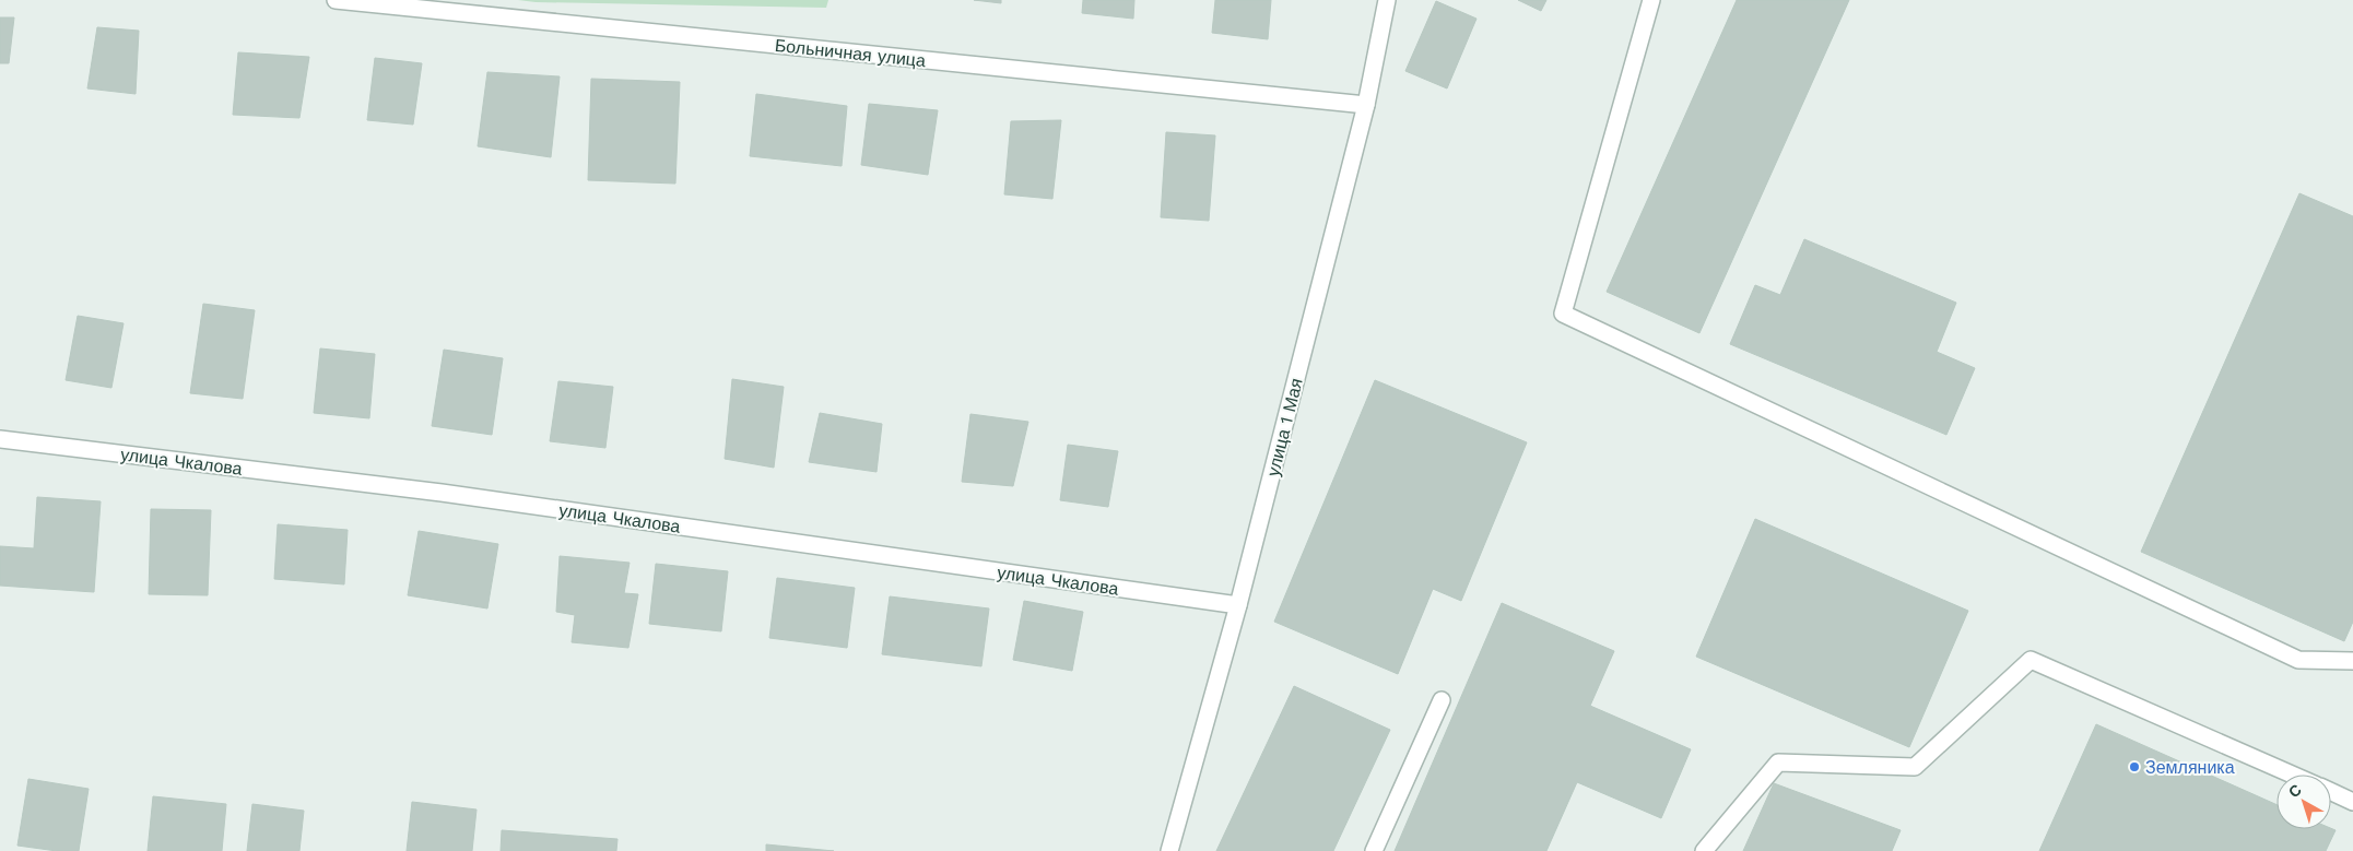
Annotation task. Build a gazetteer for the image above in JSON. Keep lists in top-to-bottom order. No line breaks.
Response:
{"streets":{"street":["Больничная улица","улица 1 Мая","улица Чкалова"]},"crossings":[["Больничная улица","улица 1 Мая"],["улица 1 Мая","улица Чкалова"]],"places":["Земляника"],"north":"top left"}
